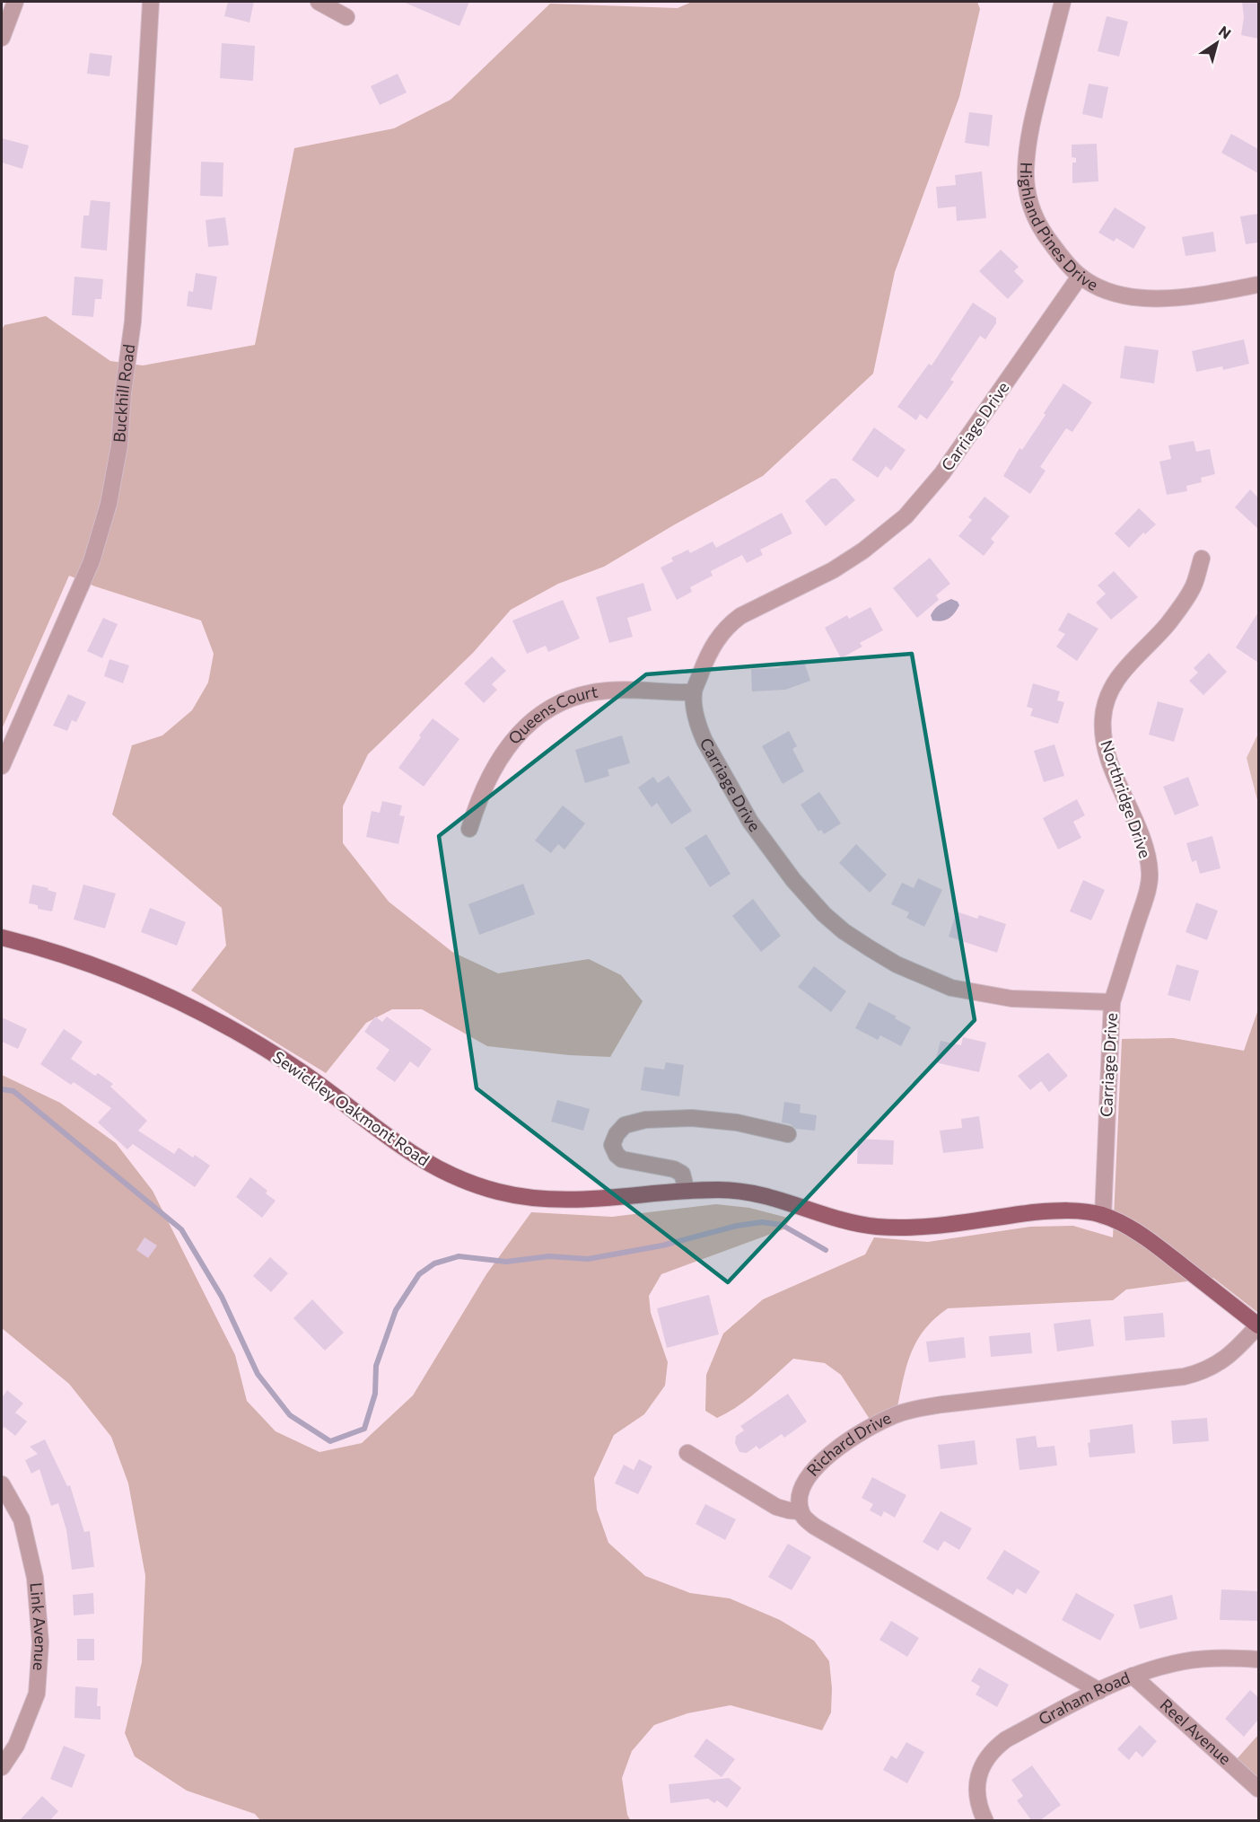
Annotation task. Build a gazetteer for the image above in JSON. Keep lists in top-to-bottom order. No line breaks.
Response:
{"streets":{"main road":["Sewickley Oakmont Road"],"street":["Highland Pines Drive","Buckhill Road","Carriage Drive","Queens Court","Northridge Drive","Richard Drive","Link Avenue","Graham Road","Reel Avenue"]},"crossings":[["Highland Pines Drive","Carriage Drive"],["Carriage Drive","Queens Court"],["Carriage Drive","Northridge Drive"],["Carriage Drive","Sewickley Oakmont Road"],["Sewickley Oakmont Road","Richard Drive"],["Graham Road","Reel Avenue"]],"north":"top right"}
